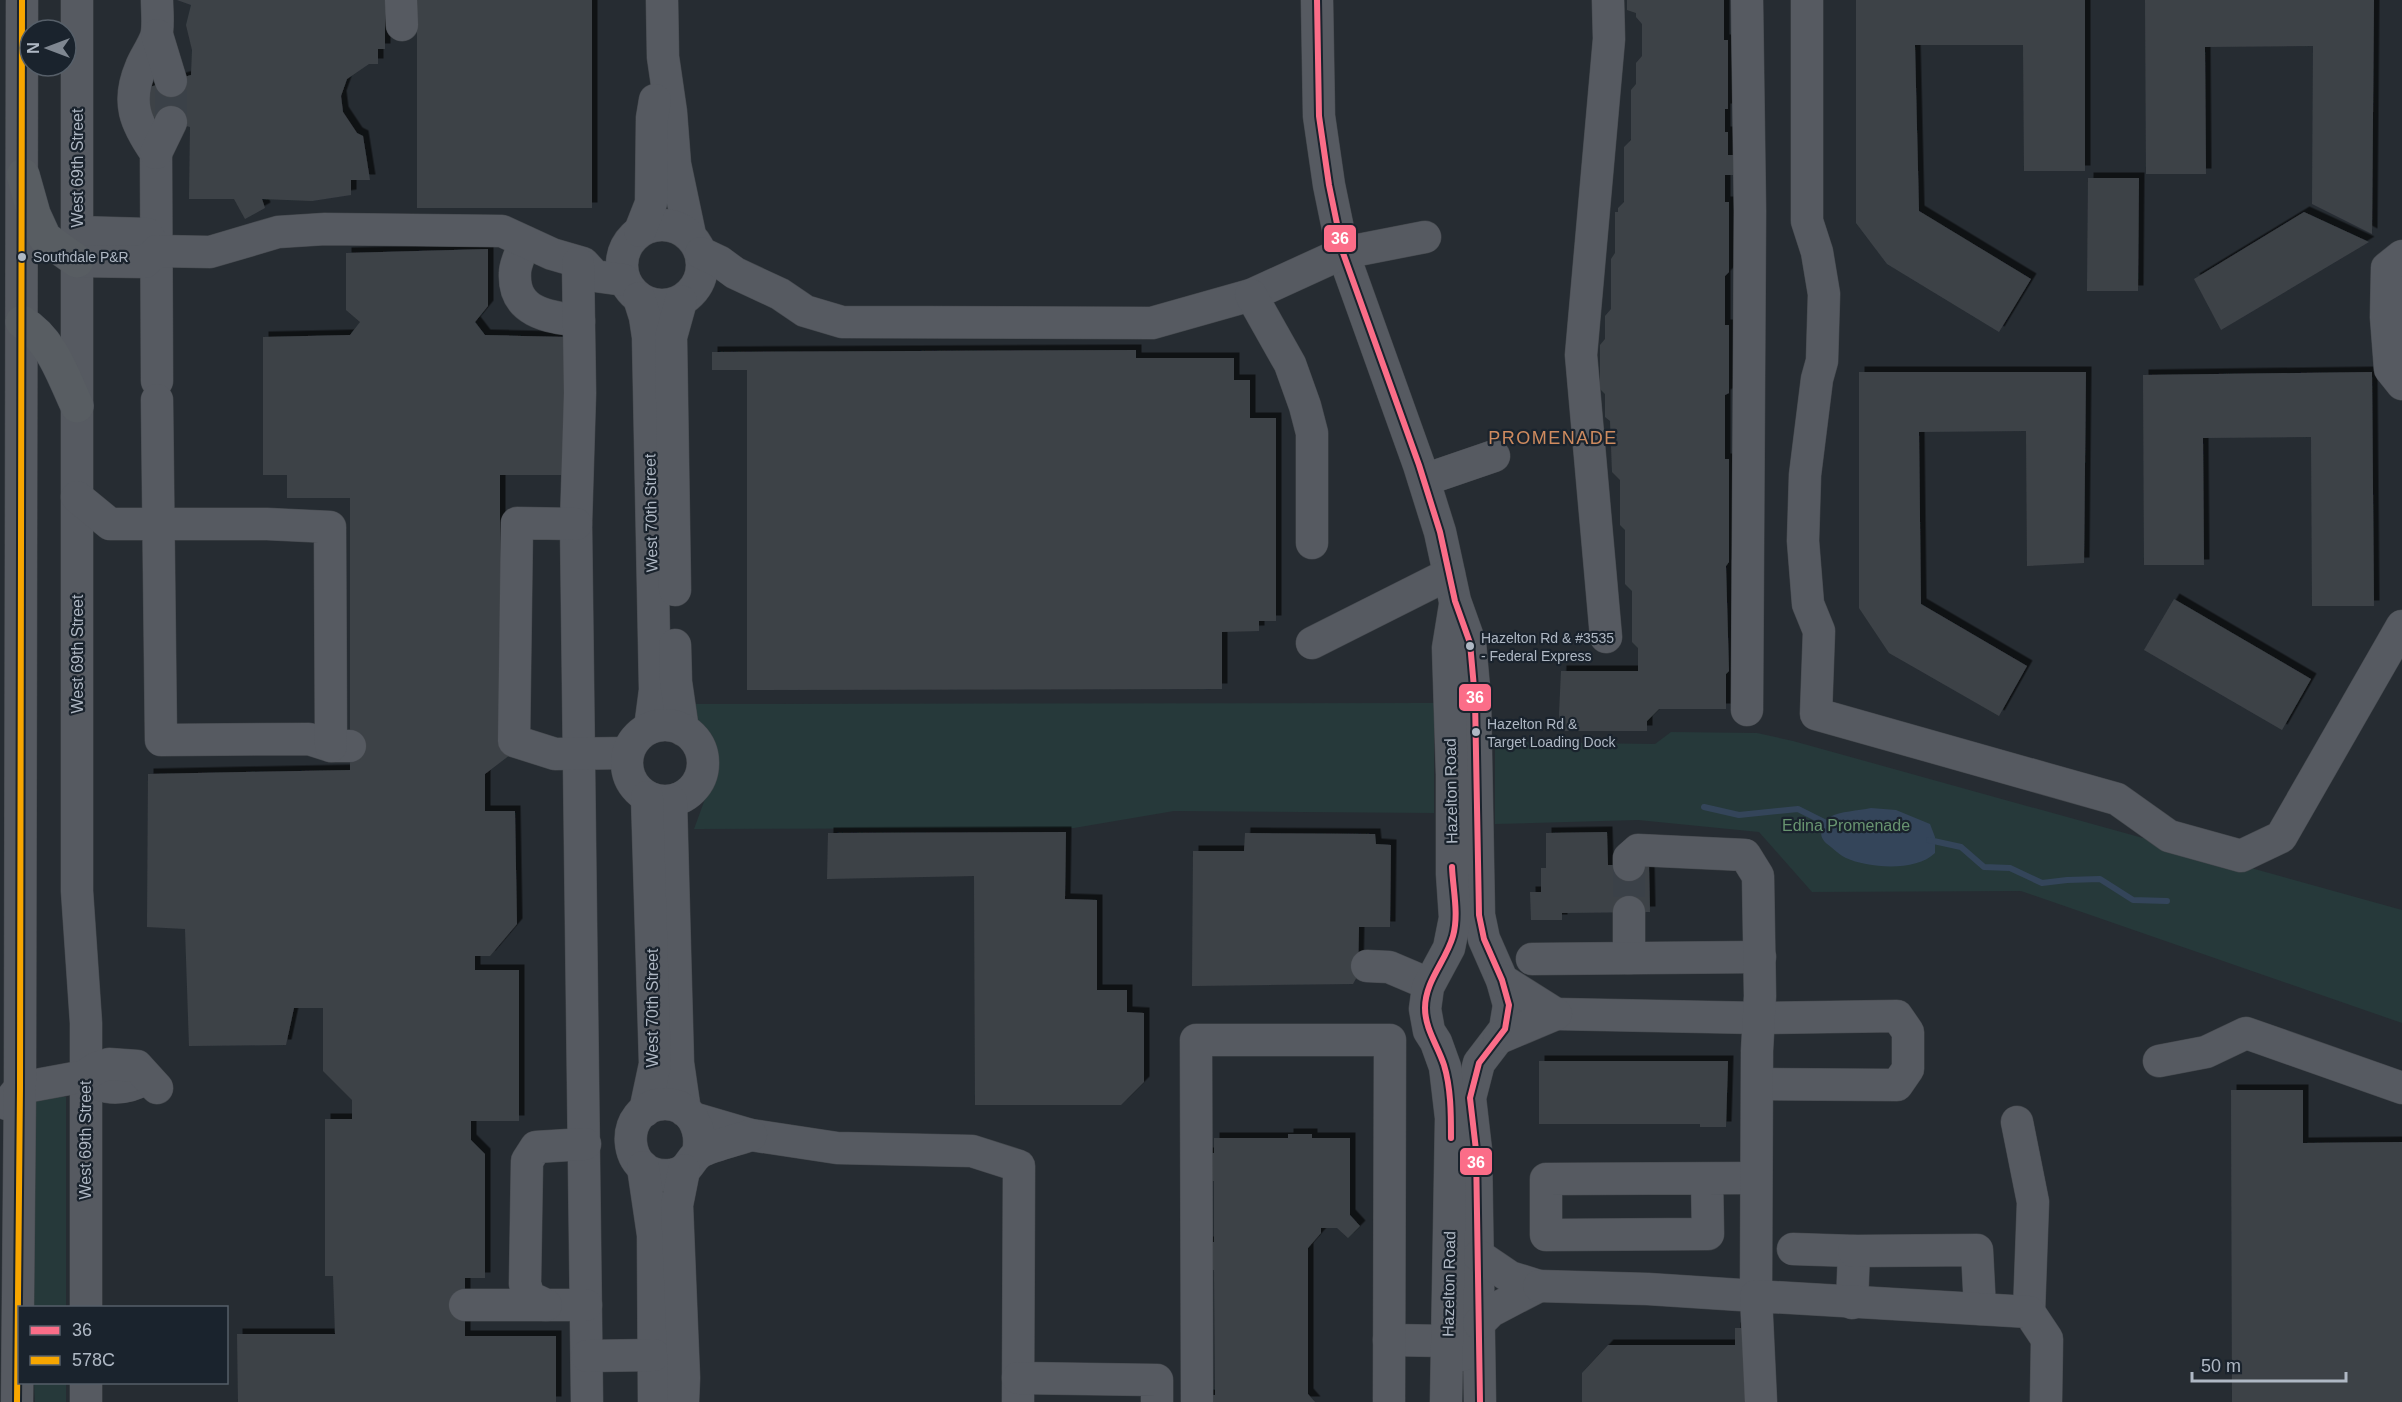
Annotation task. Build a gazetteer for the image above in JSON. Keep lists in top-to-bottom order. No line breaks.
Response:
{"streets":{"street":["West 69th Street","West 70th Street","Hazelton Road"]},"districts":["PROMENADE"],"parks":["Edina Promenade"],"places":["Southdale P&R","Hazelton Rd & #3535 - Federal Express","Hazelton Rd & Target Loading Dock"],"lines":["transit line 36","transit line 578C"],"legend":["36","578C"],"scale_bar":"50 m","north":"left"}
